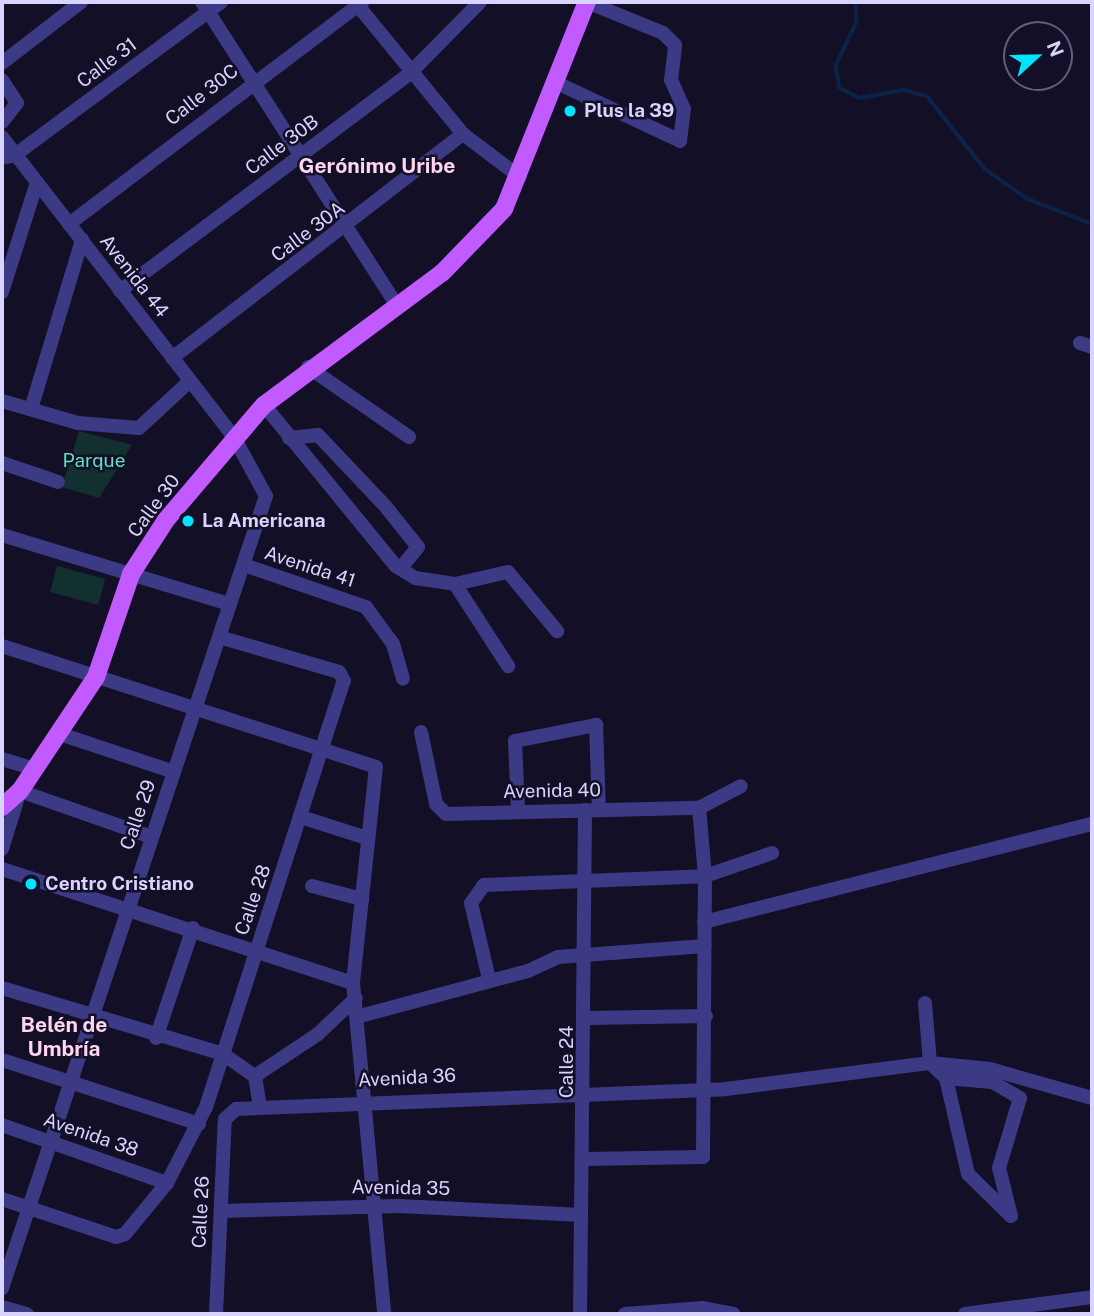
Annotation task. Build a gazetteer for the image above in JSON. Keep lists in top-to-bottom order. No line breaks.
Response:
{"streets":{"main road":["Calle 30"],"street":["Calle 31","Calle 30C","Calle 30B","Calle 30A","Avenida 44","Avenida 41","Avenida 40","Calle 29","Calle 28","Calle 24","Avenida 36","Avenida 38","Avenida 35","Calle 26"]},"crossings":[["Calle 31","Avenida 44"],["Calle 30C","Avenida 44"],["Calle 30B","Avenida 44"],["Calle 30A","Avenida 44"],["Avenida 44","Calle 30"],["Avenida 44","Calle 29"],["Calle 30","Calle 29"],["Avenida 41","Calle 29"],["Avenida 40","Calle 24"],["Calle 29","Calle 28"],["Calle 29","Avenida 38"],["Calle 28","Avenida 38"],["Calle 24","Avenida 36"],["Calle 24","Avenida 35"],["Avenida 36","Calle 26"],["Avenida 35","Calle 26"]],"districts":["Gerónimo Uribe","Belén de Umbría"],"parks":["Parque"],"places":["Plus la 39","La Americana","Centro Cristiano"],"north":"right"}
